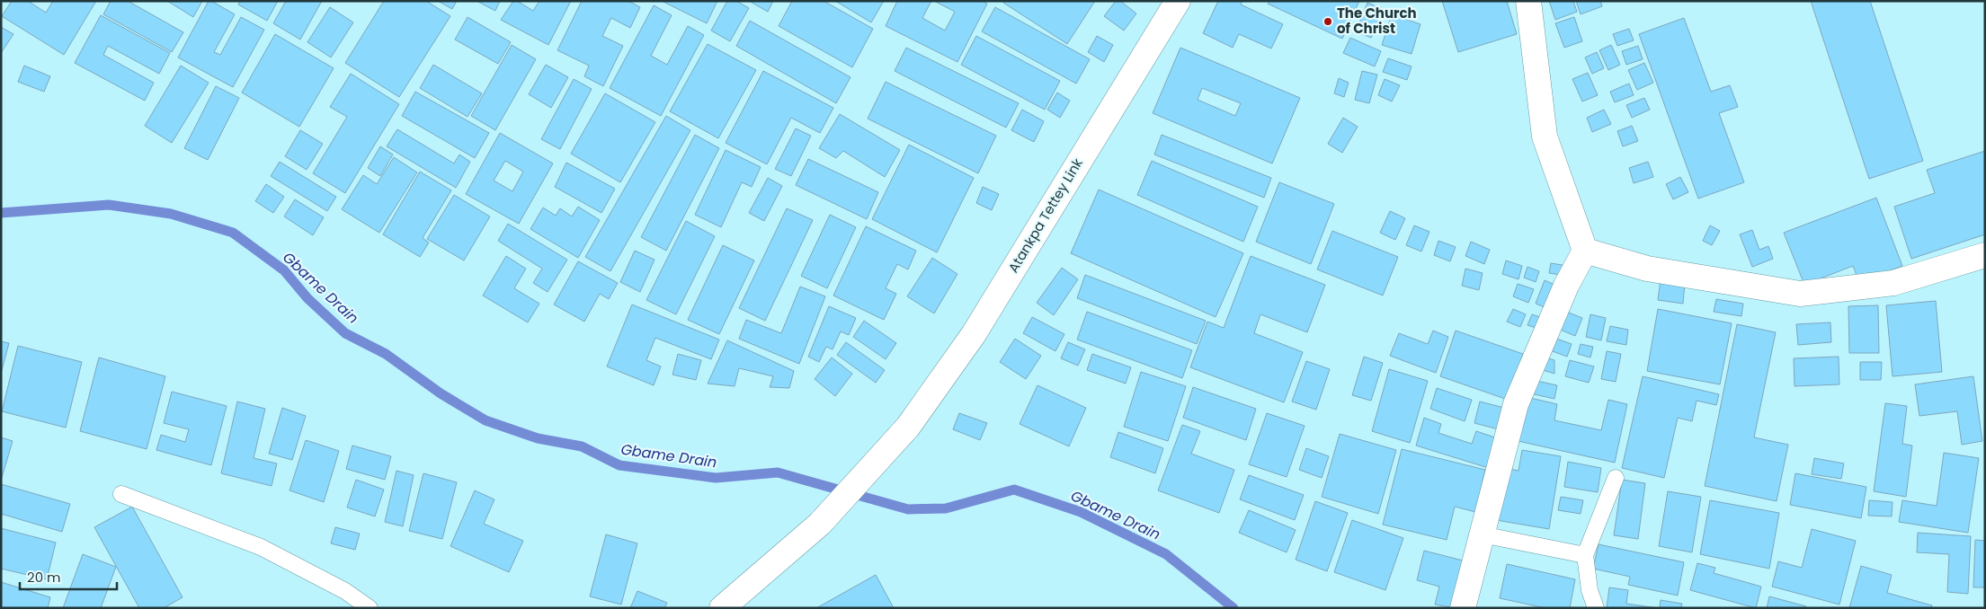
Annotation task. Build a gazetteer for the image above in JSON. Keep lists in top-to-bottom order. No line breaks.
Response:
{"streets":{"street":["Atankpa Tettey Link"]},"water":["Gbame Drain"],"places":["The Church of Christ"],"scale_bar":"20 m"}
